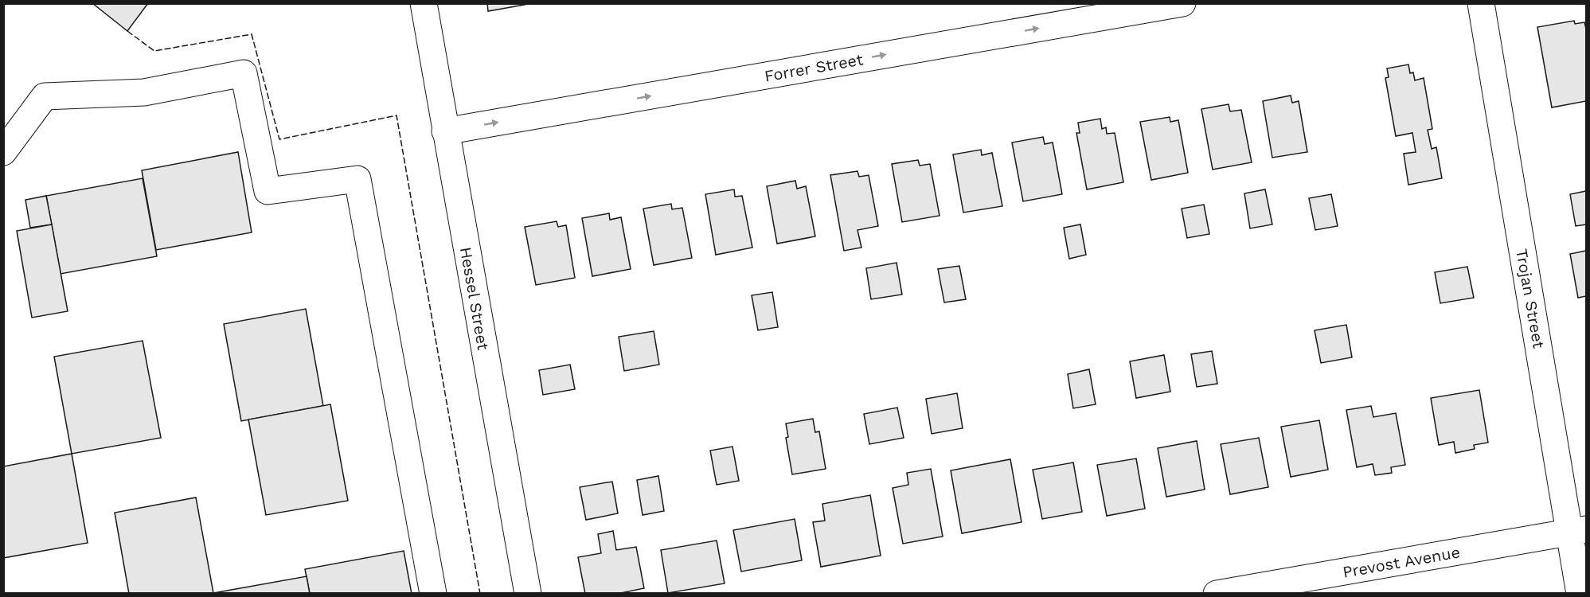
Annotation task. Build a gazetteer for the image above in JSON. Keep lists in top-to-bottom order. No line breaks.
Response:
{"streets":{"street":["Forrer Street","Hessel Street","Trojan Street","Prevost Avenue"]},"crossings":[["Forrer Street","Hessel Street"],["Trojan Street","Prevost Avenue"]],"one_way":["Forrer Street"]}
